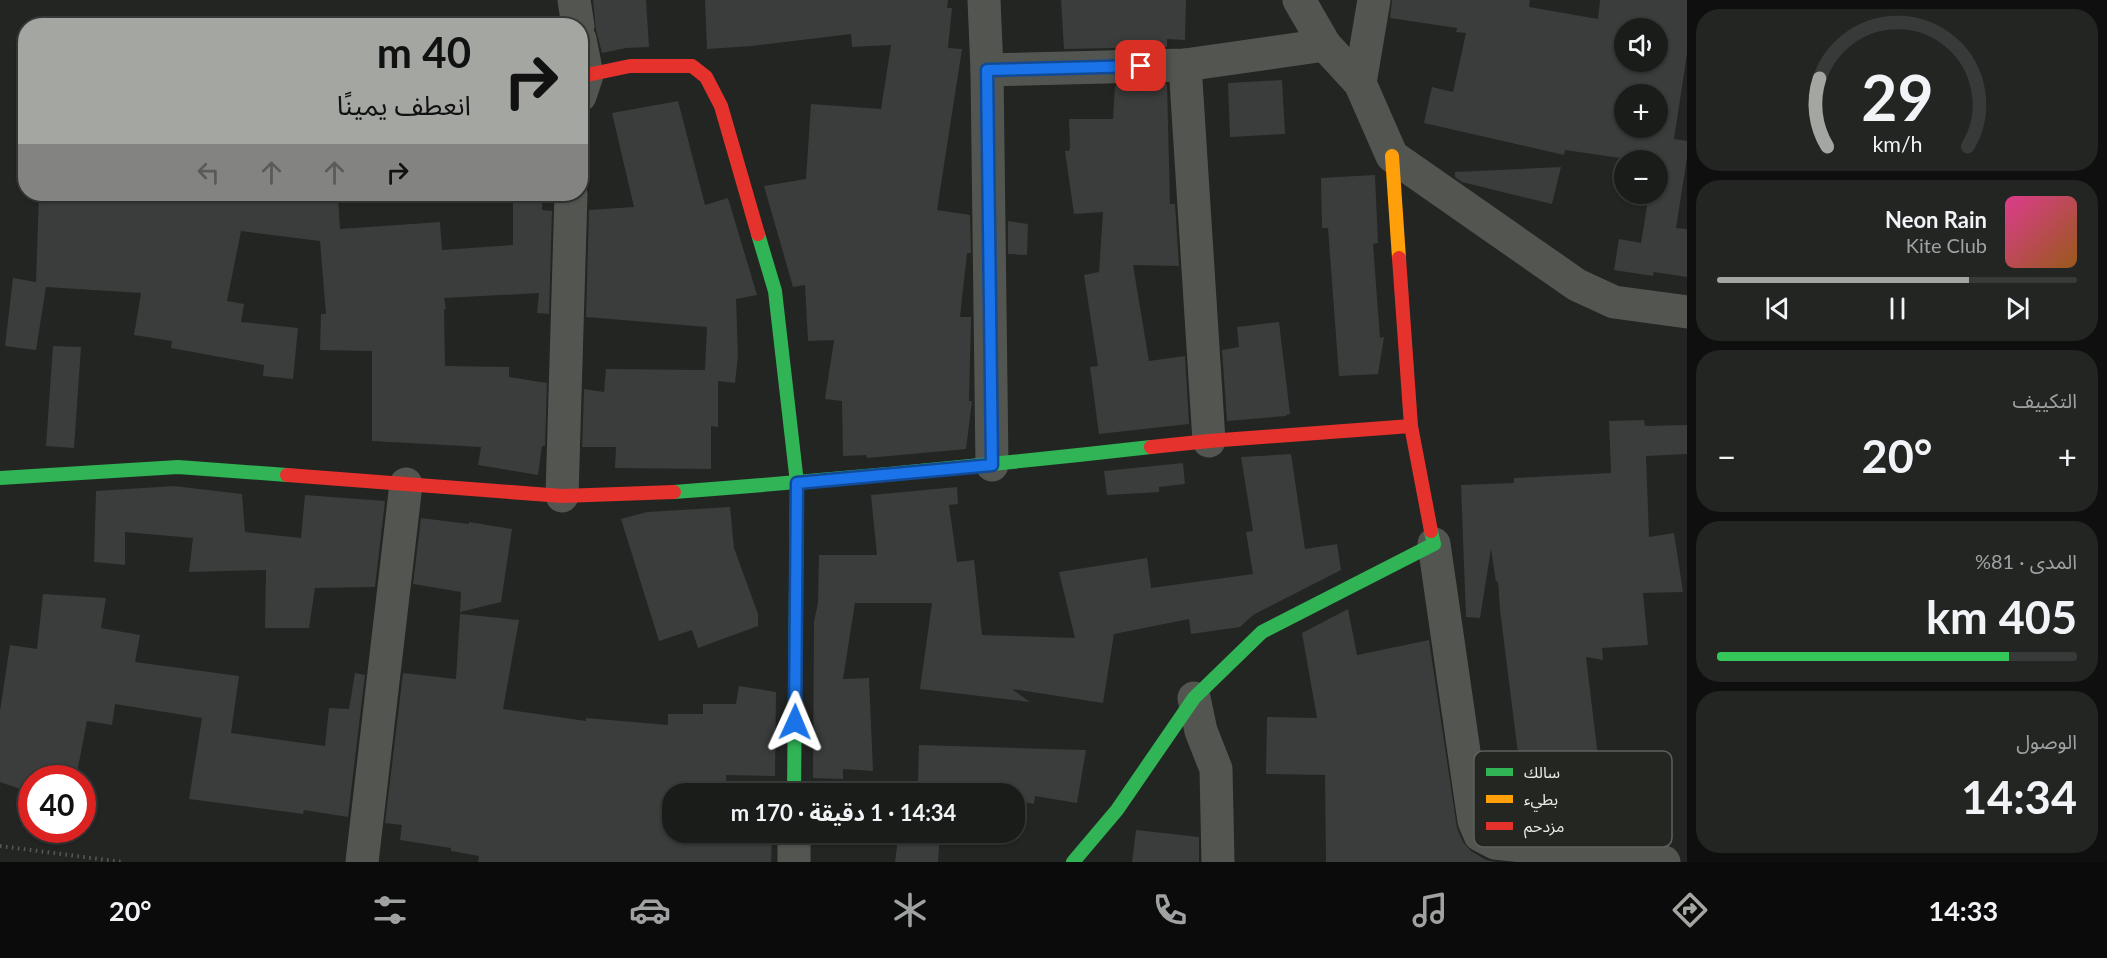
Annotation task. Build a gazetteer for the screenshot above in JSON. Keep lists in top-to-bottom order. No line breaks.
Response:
{"legend":["سالك","بطيء","مزدحم"],"page":{"map_buttons":["+","−"],"turn":["40 m","انعطف يمينًا"],"song":["Neon Rain","Kite Club"],"tile":["التكييف",["المدى · 81%","405 km"],["الوصول","14:34"]],"heat":["−","20°","+"],"limit":"40","trip":"14:34 · 1 دقيقة · 170 m","tabs":["14:33","20°"],"gauge":["29","km/h"]}}
